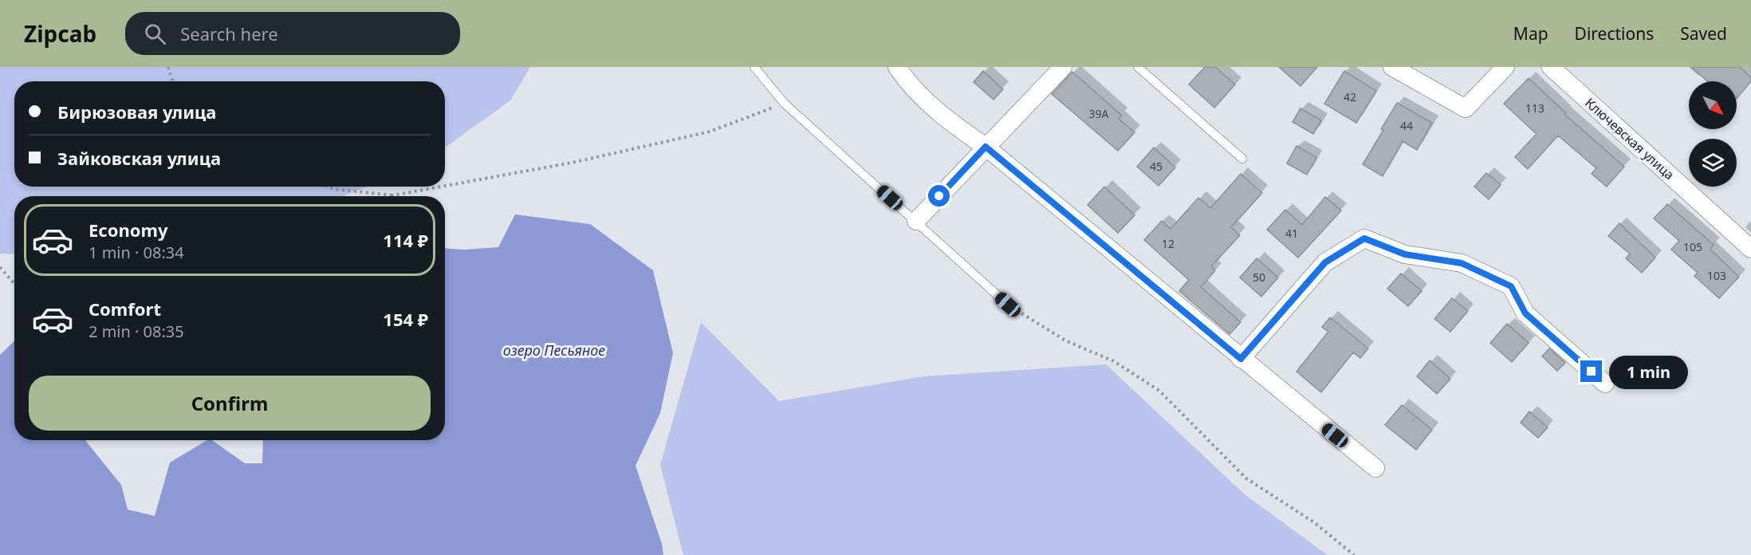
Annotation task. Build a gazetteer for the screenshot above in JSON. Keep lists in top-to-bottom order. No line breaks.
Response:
{"streets":{"street":["Ключевская улица"]},"water":["озеро Песьяное"],"house_numbers":["42","113","39А","44","45","41","12","105","103","50"],"north":"bottom right","page":{"header":"Zipcab","search":"Search here","nav":["Map","Directions","Saved"],"banner":["Бирюзовая улица","Зайковская улица"],"list":[{"name":"Economy","note":"1 min · 08:34","value":"114 ₽"},{"name":"Comfort","note":"2 min · 08:35","value":"154 ₽"}],"bubble":"1 min","buttons":"Confirm"}}
